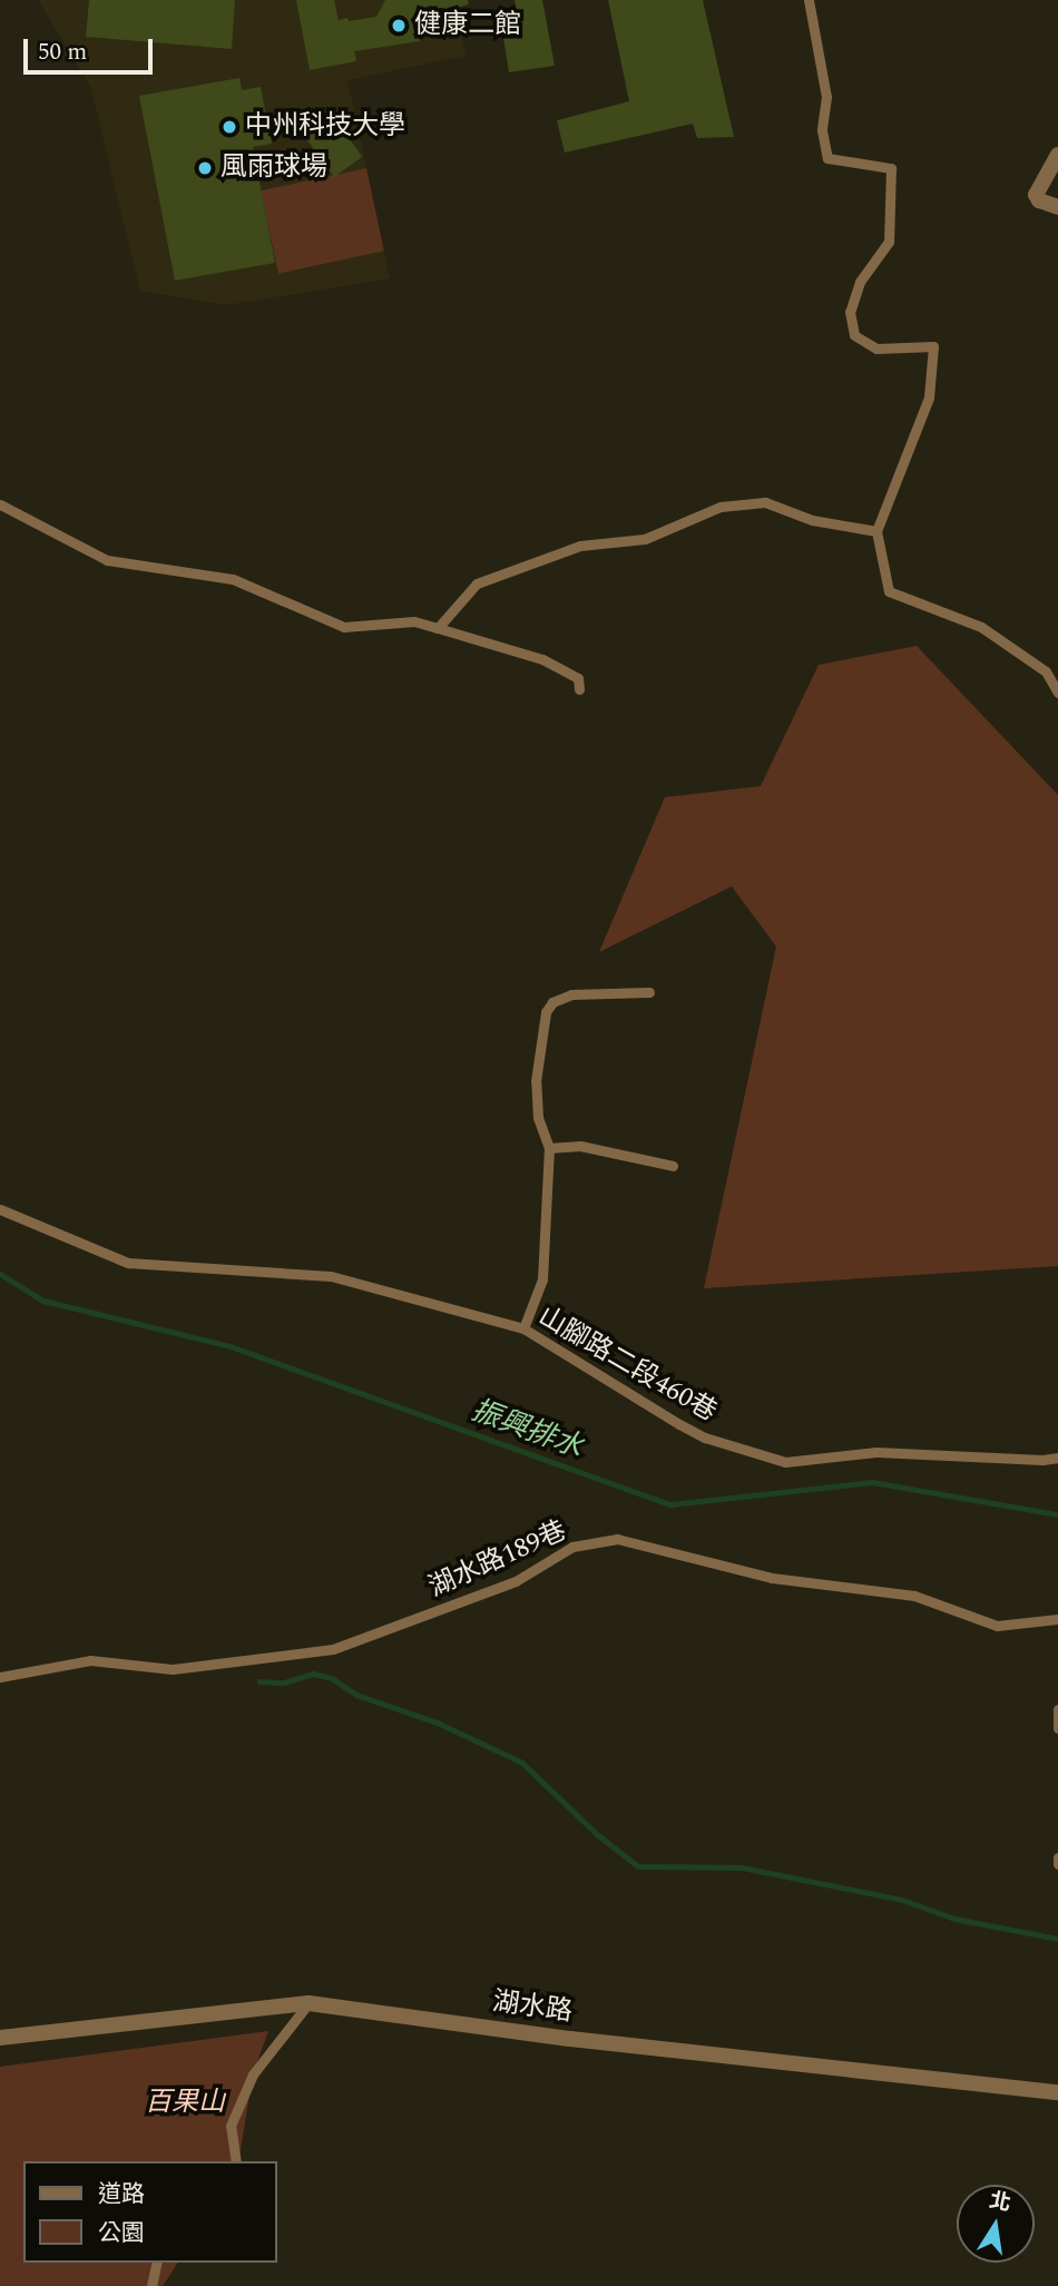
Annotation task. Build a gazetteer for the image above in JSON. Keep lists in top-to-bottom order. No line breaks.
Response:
{"streets":{"street":["湖水路"],"lane":["山腳路二段460巷","湖水路189巷"]},"water":["振興排水"],"parks":["百果山"],"places":["健康二館","中州科技大學","風雨球場"],"legend":["道路","公園"],"scale_bar":"50 m","north":"top"}
